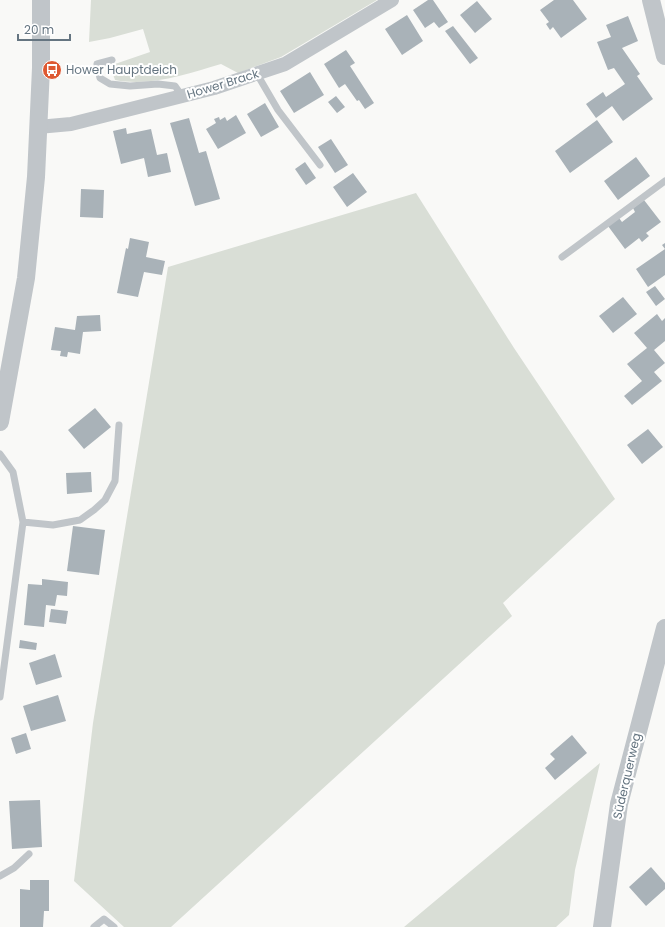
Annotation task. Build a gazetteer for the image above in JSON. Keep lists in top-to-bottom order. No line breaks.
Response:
{"streets":{"street":["Hower Brack","Süderquerweg"]},"places":{"bus stop":["Hower Hauptdeich"]},"scale_bar":"20 m"}
